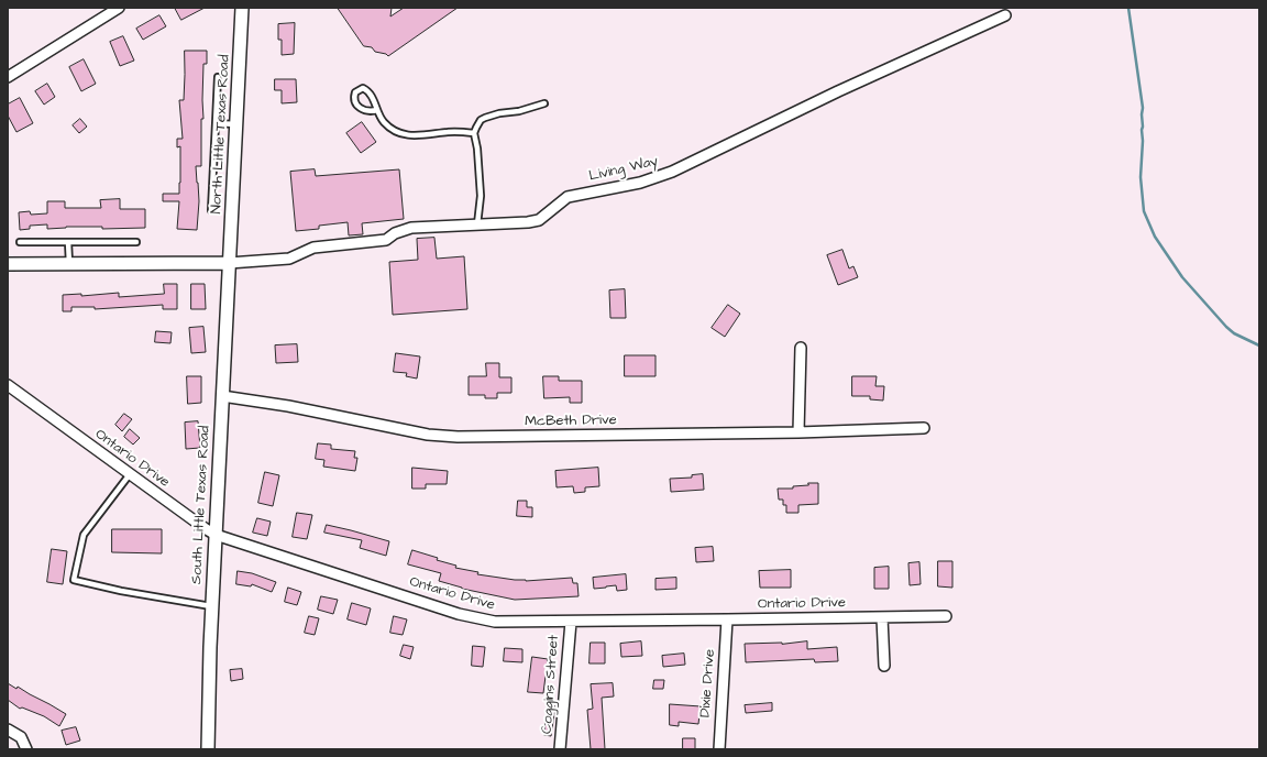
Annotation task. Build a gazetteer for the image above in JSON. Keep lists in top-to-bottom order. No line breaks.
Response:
{"streets":{"street":["North Little Texas Road","Living Way","McBeth Drive","Ontario Drive","South Little Texas Road","Dixie Drive","Coggins Street"]},"crossings":[["North Little Texas Road","Living Way"],["North Little Texas Road","South Little Texas Road"],["Living Way","South Little Texas Road"],["McBeth Drive","South Little Texas Road"],["Ontario Drive","South Little Texas Road"],["Ontario Drive","Dixie Drive"],["Ontario Drive","Coggins Street"]]}
